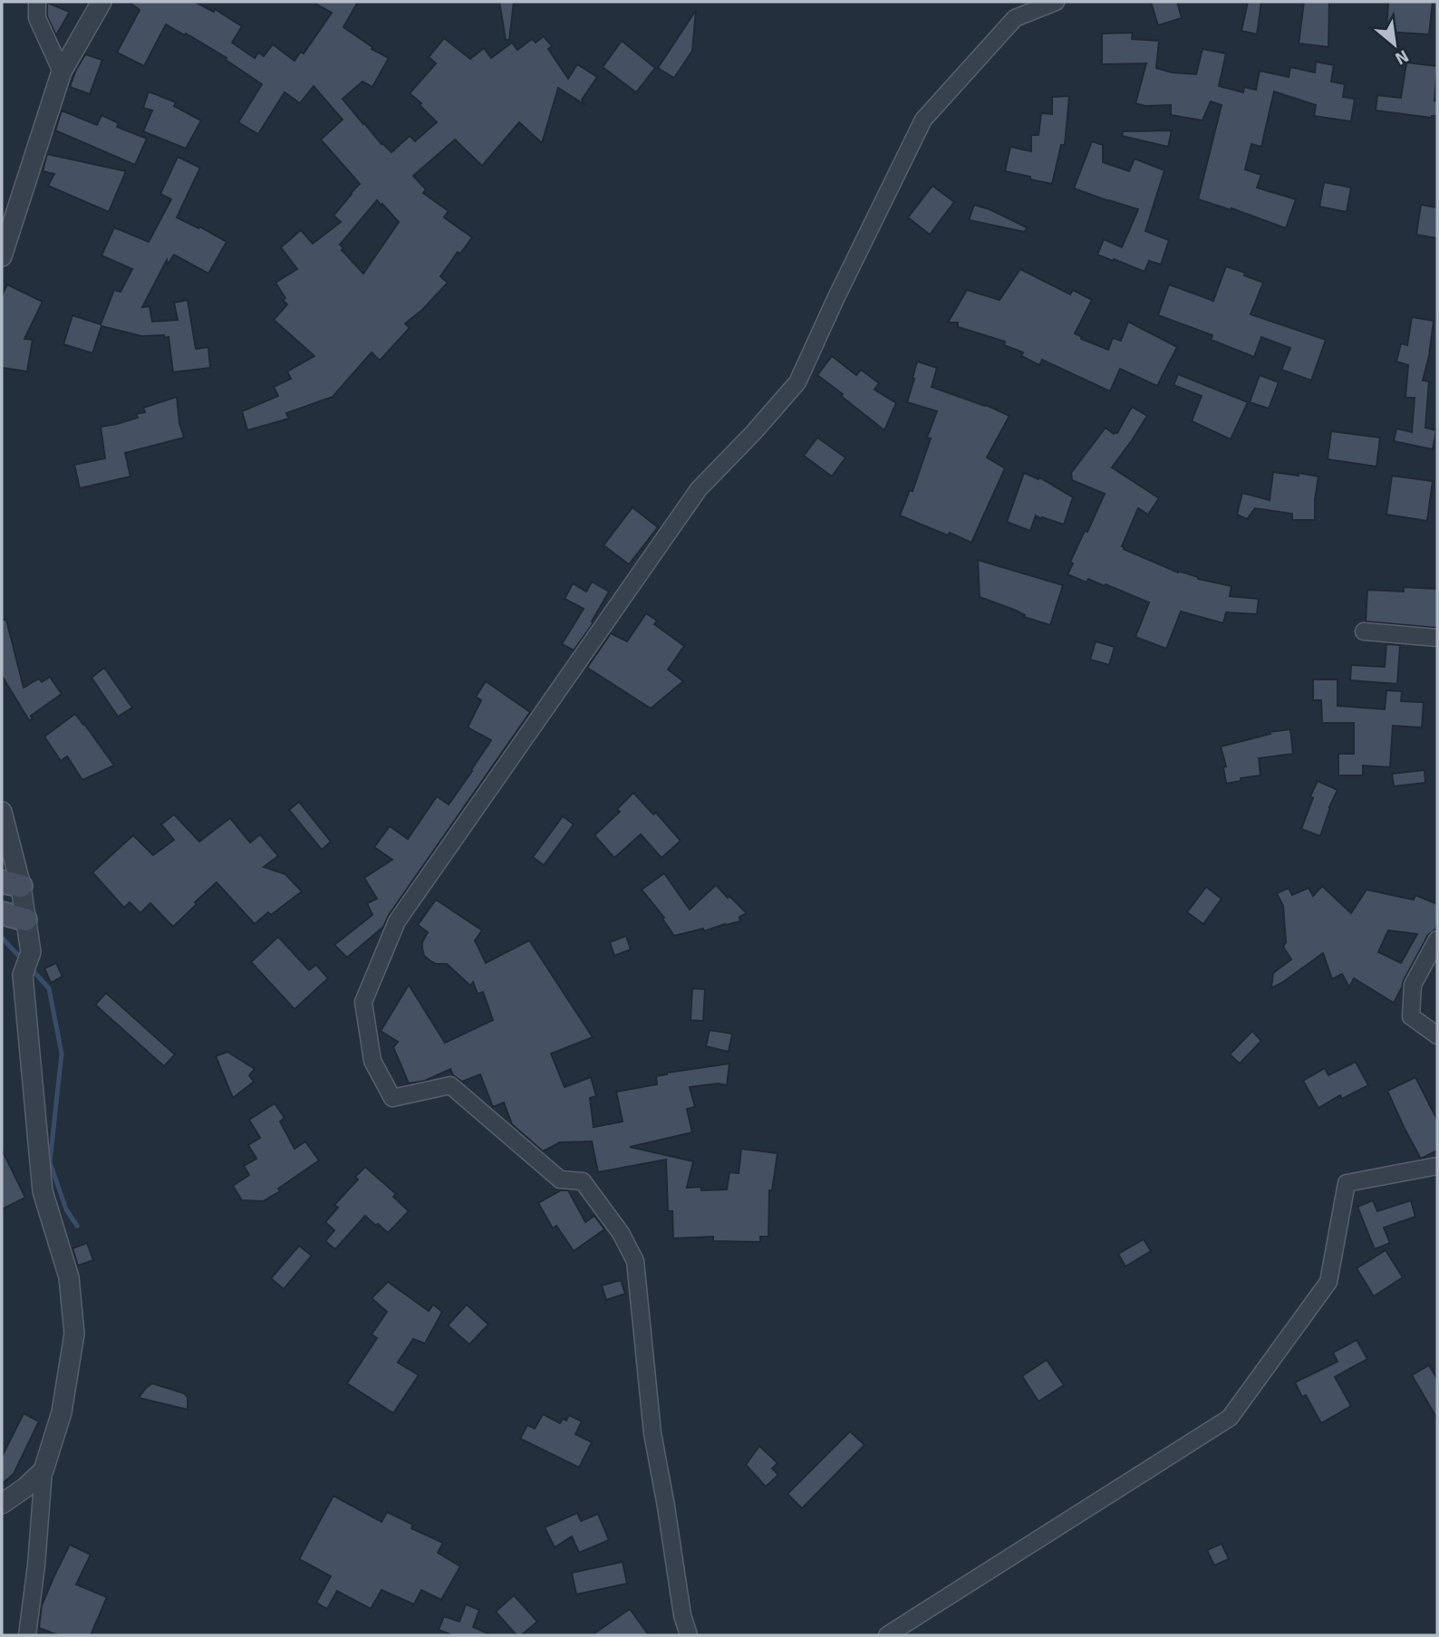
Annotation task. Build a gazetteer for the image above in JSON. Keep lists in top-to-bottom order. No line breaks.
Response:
{"north":"bottom right"}
